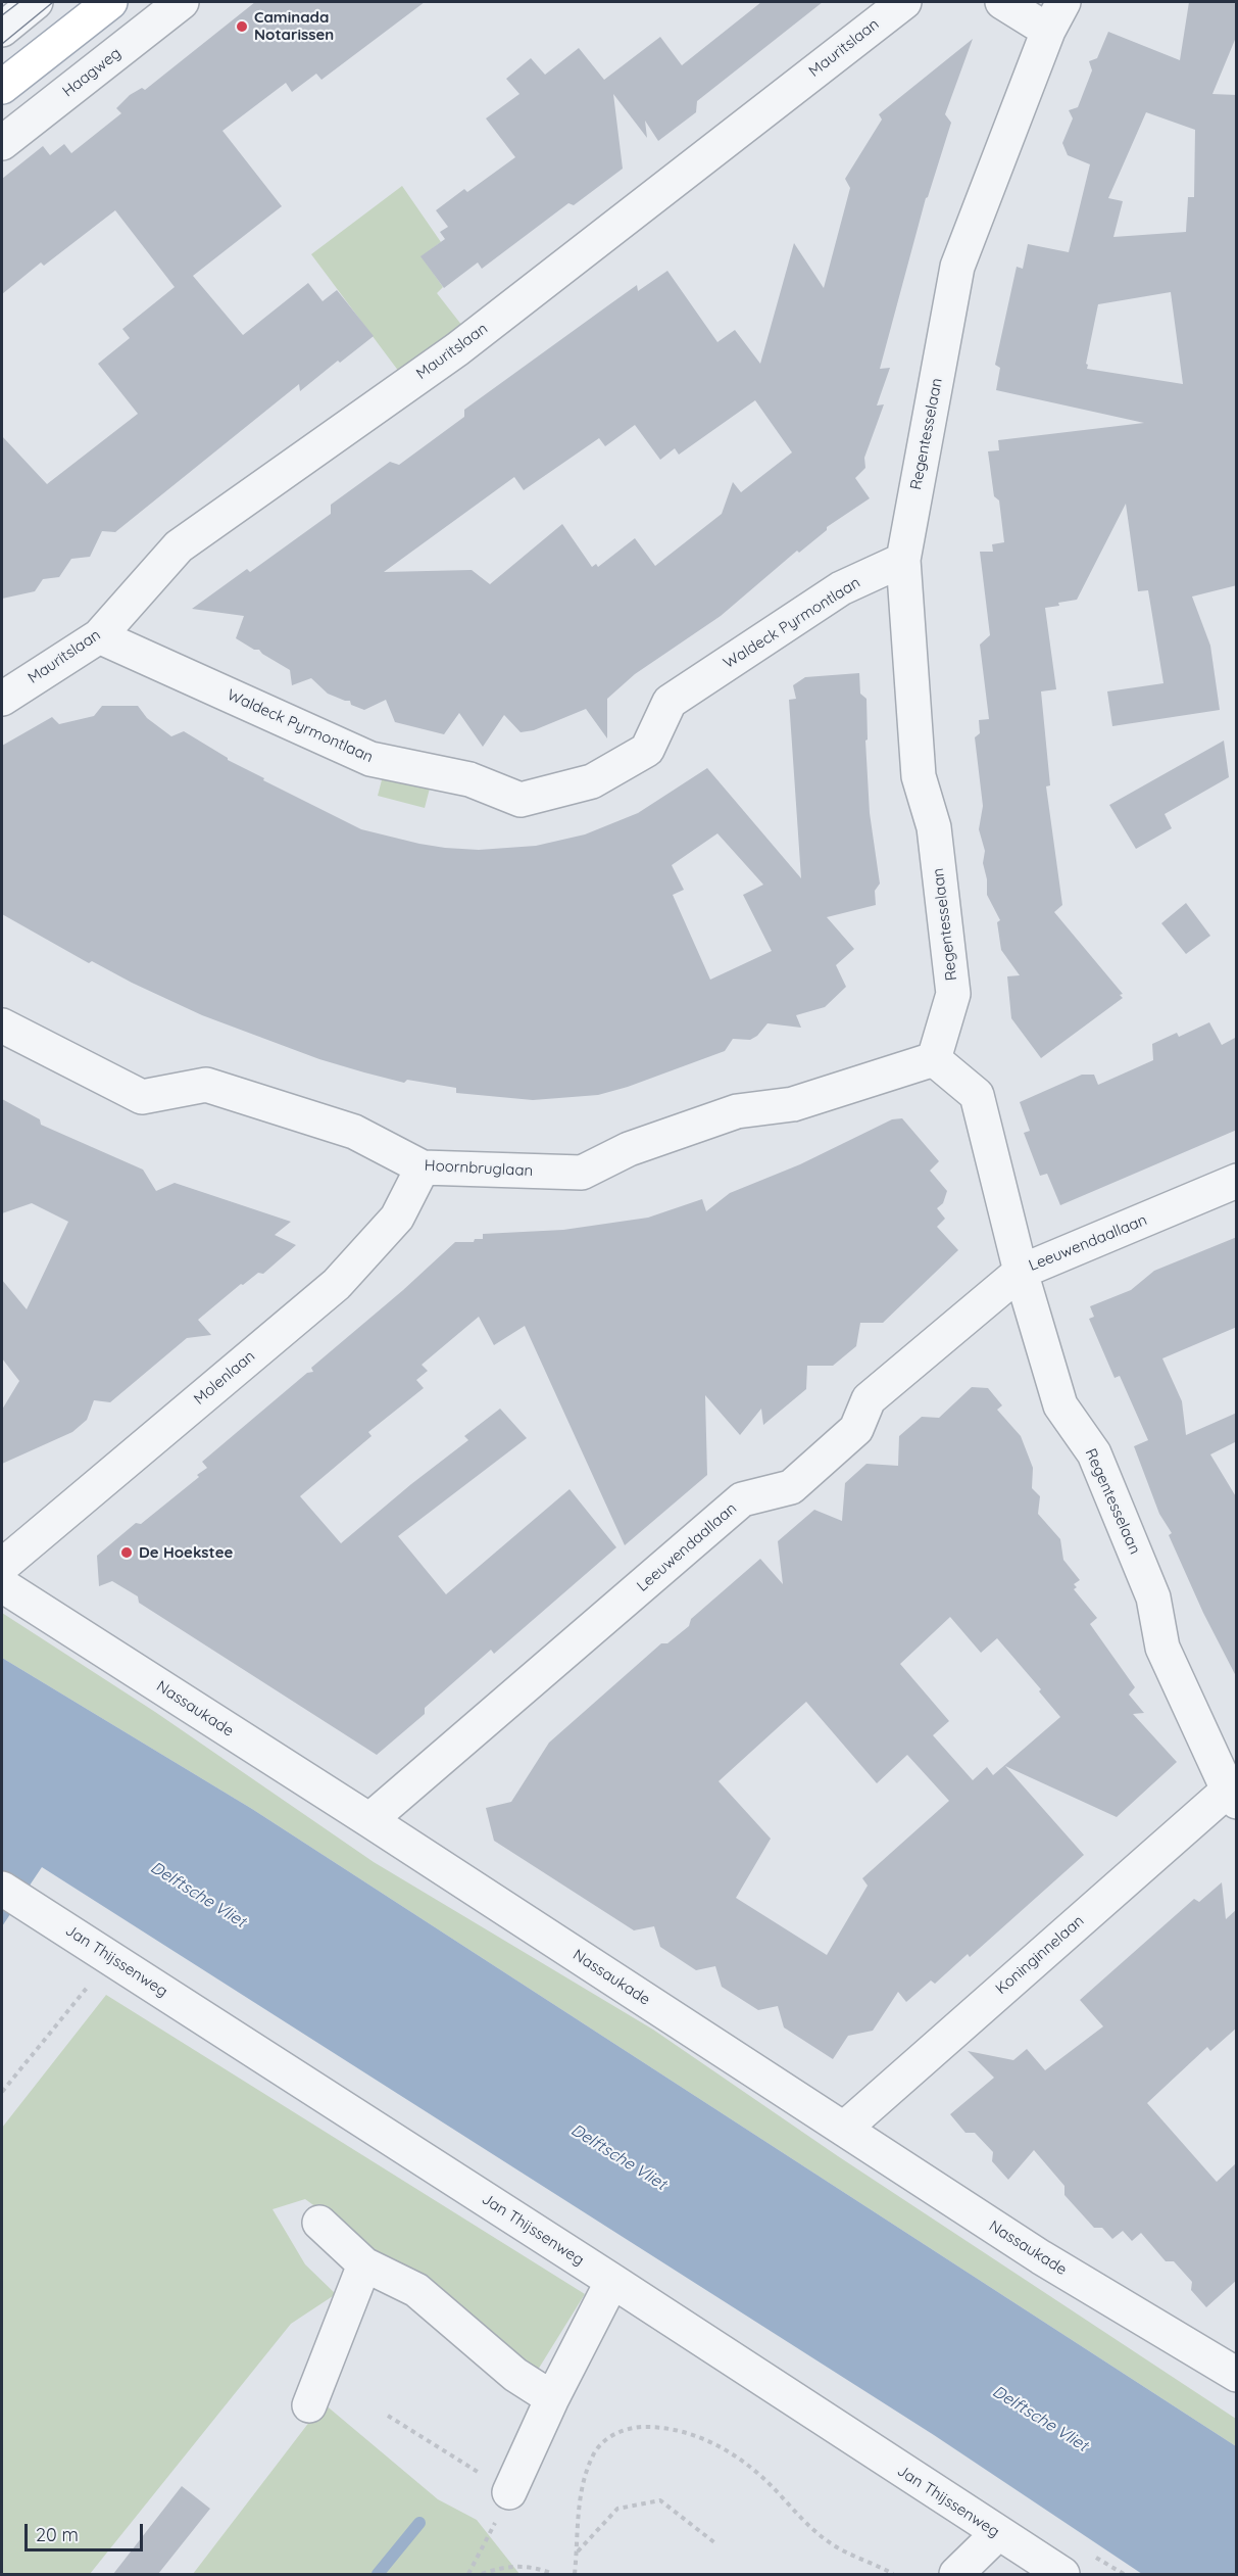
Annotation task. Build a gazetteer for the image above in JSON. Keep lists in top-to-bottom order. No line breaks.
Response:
{"streets":{"street":["Mauritslaan","Haagweg","Regentesselaan","Waldeck Pyrmontlaan","Hoornbruglaan","Leeuwendaallaan","Molenlaan","Nassaukade","Koninginnelaan","Jan Thijssenweg"]},"crossings":[["Mauritslaan","Waldeck Pyrmontlaan"],["Regentesselaan","Waldeck Pyrmontlaan"],["Regentesselaan","Hoornbruglaan"],["Regentesselaan","Leeuwendaallaan"],["Regentesselaan","Koninginnelaan"],["Hoornbruglaan","Molenlaan"],["Leeuwendaallaan","Nassaukade"],["Nassaukade","Koninginnelaan"]],"water":["Delftsche Vliet"],"places":["Caminada Notarissen","De Hoekstee"],"scale_bar":"20 m"}
